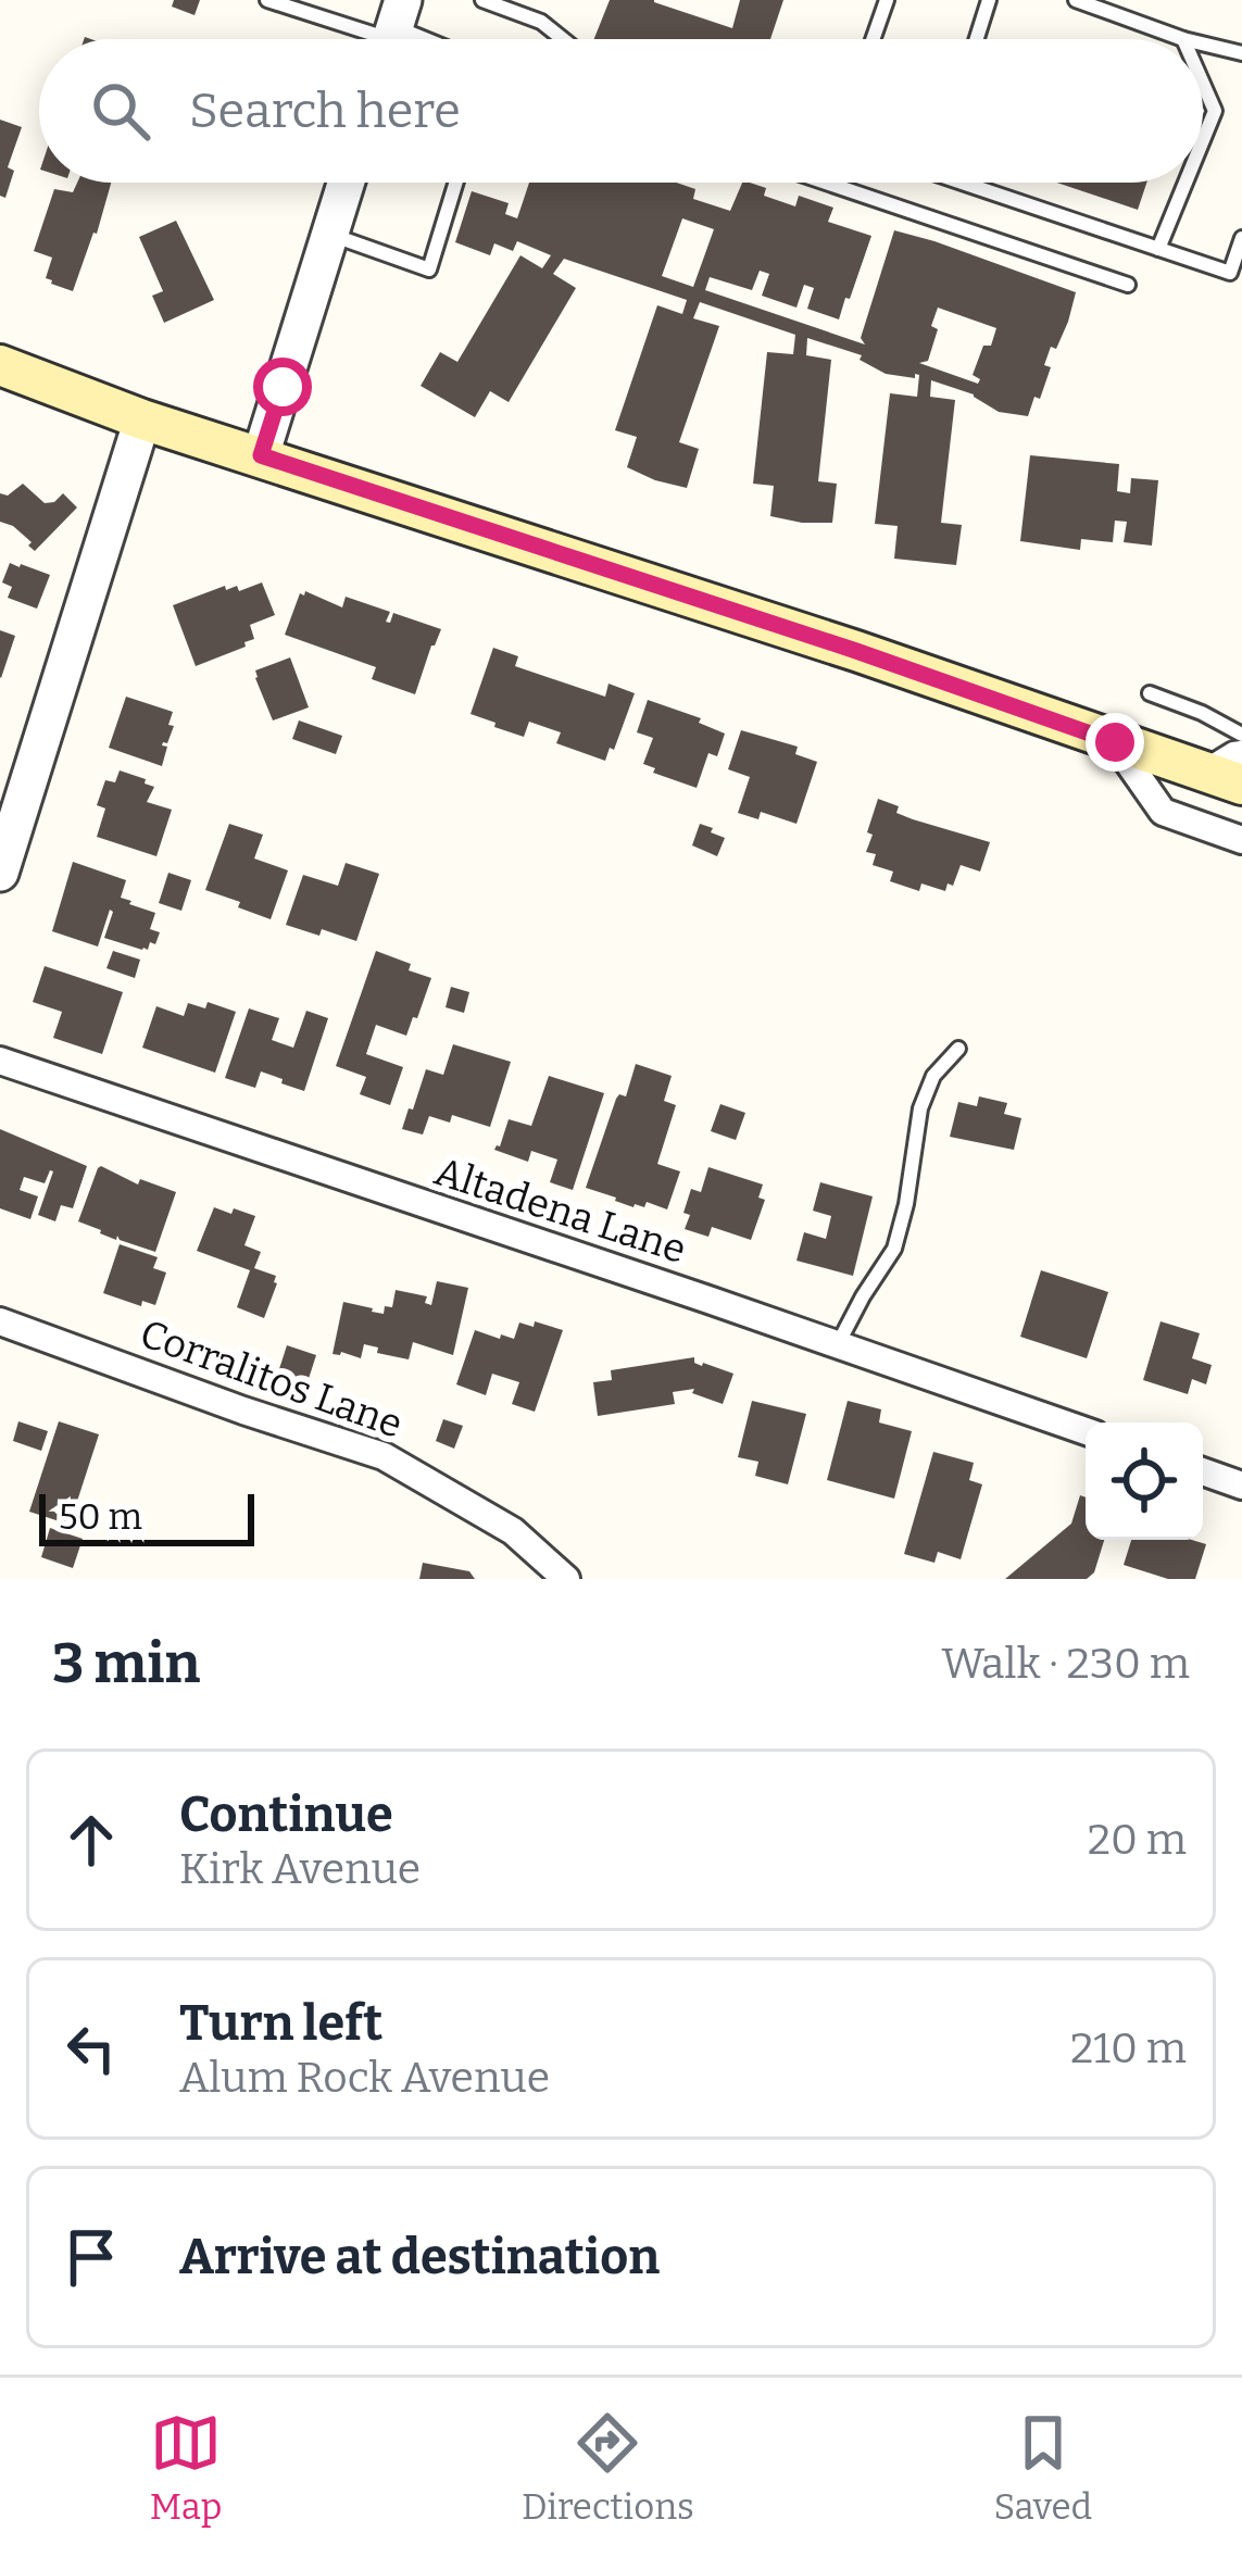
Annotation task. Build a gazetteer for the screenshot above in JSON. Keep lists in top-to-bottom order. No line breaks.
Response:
{"streets":{"street":["Altadena Lane","Corralitos Lane"]},"scale_bar":"50 m","page":{"search":"Search here","scale":"50 m","heading":["3 min","Walk · 230 m"],"list":[["Continue","Kirk Avenue","20 m"],["Turn left","Alum Rock Avenue","210 m"],"Arrive at destination"],"nav":["Map","Directions","Saved"]}}
